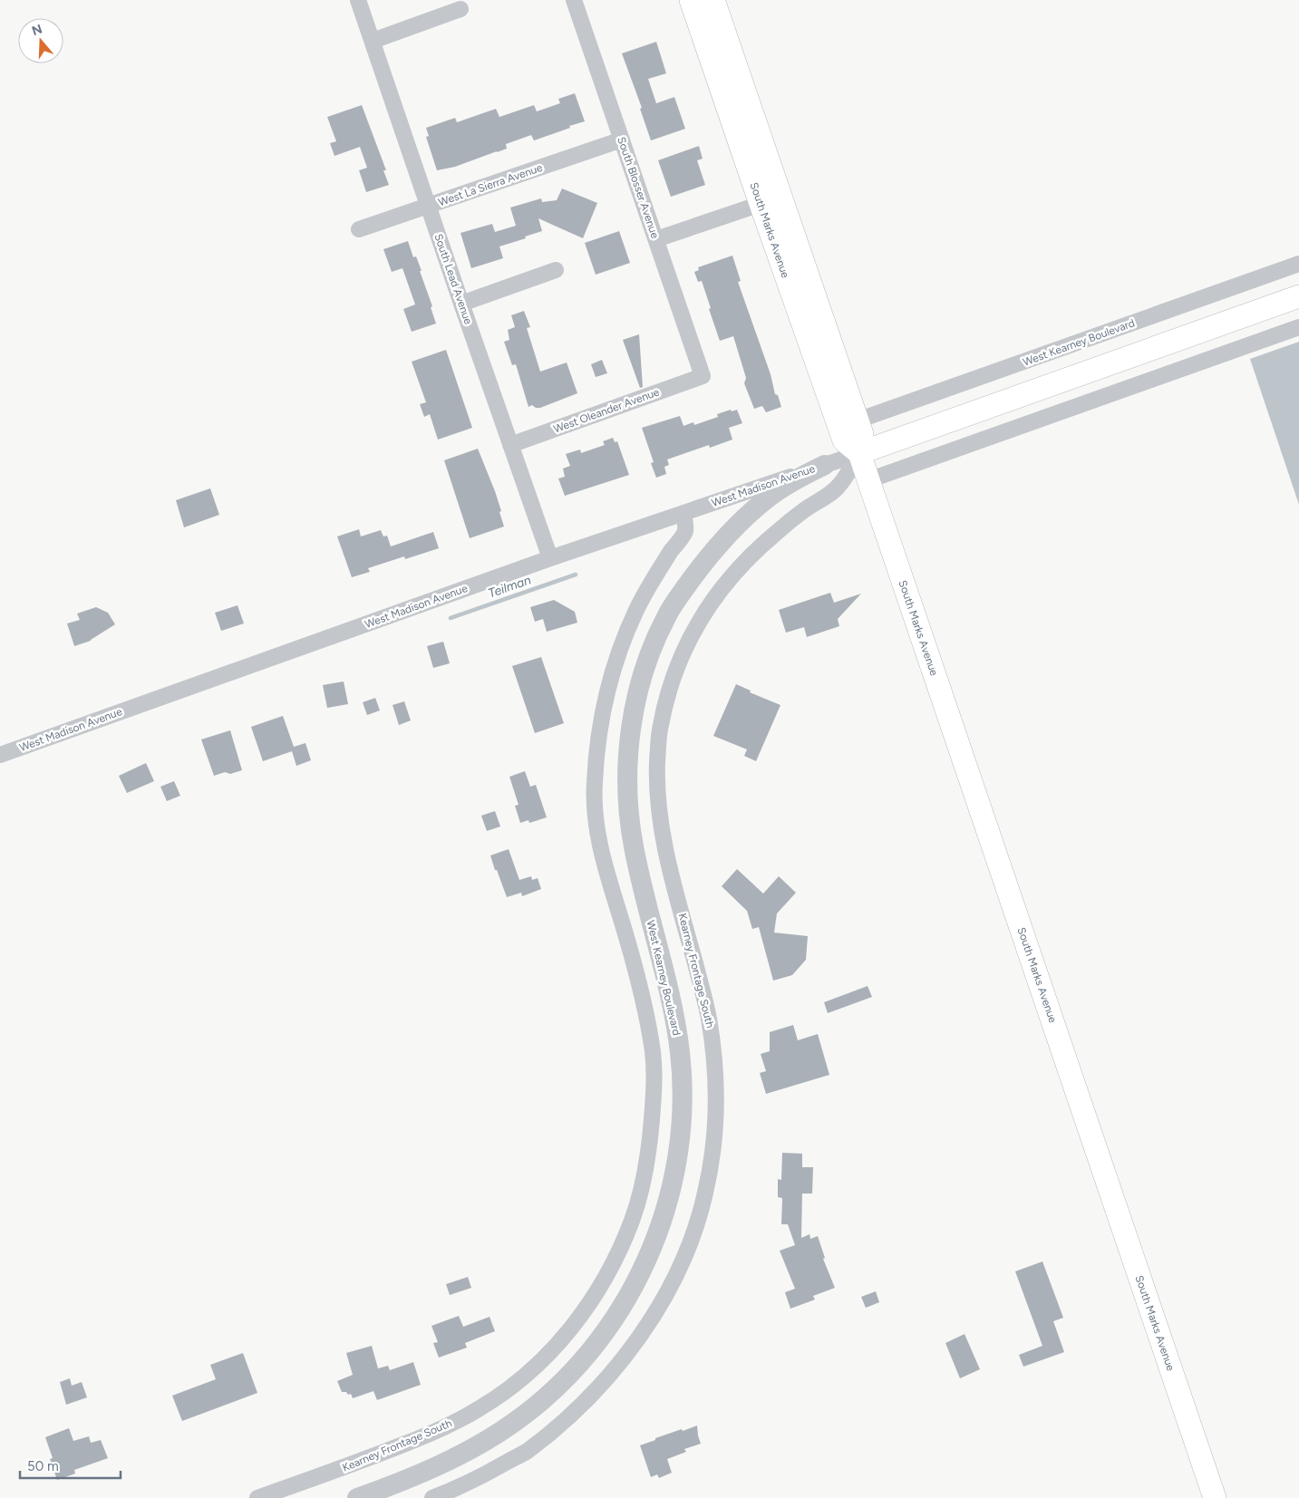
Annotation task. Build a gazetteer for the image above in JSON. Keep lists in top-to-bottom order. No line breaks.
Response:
{"streets":{"main road":["South Marks Avenue"],"street":["West La Sierra Avenue","South Blosser Avenue","South Lead Avenue","West Kearney Boulevard","West Oleander Avenue","West Madison Avenue","Kearney Frontage South"]},"crossings":[["West La Sierra Avenue","South Blosser Avenue"],["West La Sierra Avenue","South Lead Avenue"],["South Blosser Avenue","West Oleander Avenue"],["South Marks Avenue","West Kearney Boulevard"],["South Marks Avenue","West Madison Avenue"],["South Marks Avenue","Kearney Frontage South"],["South Lead Avenue","West Oleander Avenue"],["South Lead Avenue","West Madison Avenue"],["West Kearney Boulevard","West Madison Avenue"],["West Madison Avenue","Kearney Frontage South"]],"water":["Teilman"],"scale_bar":"50 m","north":"top"}
